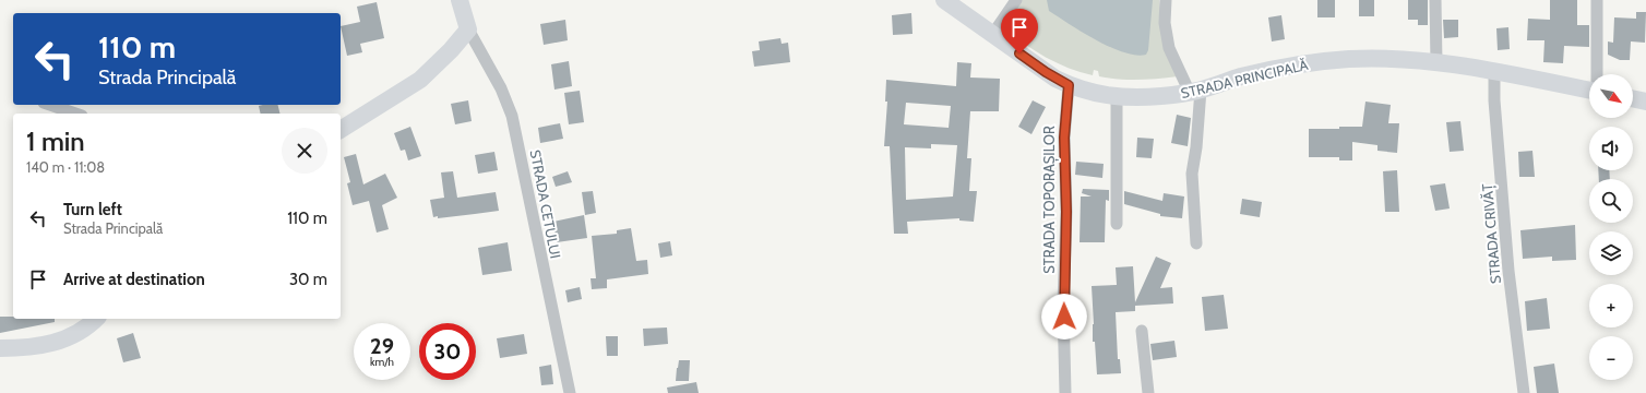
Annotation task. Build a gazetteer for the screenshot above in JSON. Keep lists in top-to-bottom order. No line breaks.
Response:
{"streets":{"main road":["STRADA PRINCIPALĂ"],"street":["STRADA TOPORAȘILOR","STRADA CETULUI","STRADA CRIVĂȚ"]},"crossings":[["STRADA PRINCIPALĂ","STRADA TOPORAȘILOR"],["STRADA PRINCIPALĂ","STRADA CRIVĂȚ"]],"north":"bottom right","page":{"turn":["110 m","Strada Principală"],"map_buttons":["+","−"],"heading":["1 min","140 m · 11:08"],"list":[{"name":"Turn left","note":"Strada Principală","value":"110 m"},{"name":"Arrive at destination","value":"30 m"}],"speed":"29 km/h","limit":"30"}}
